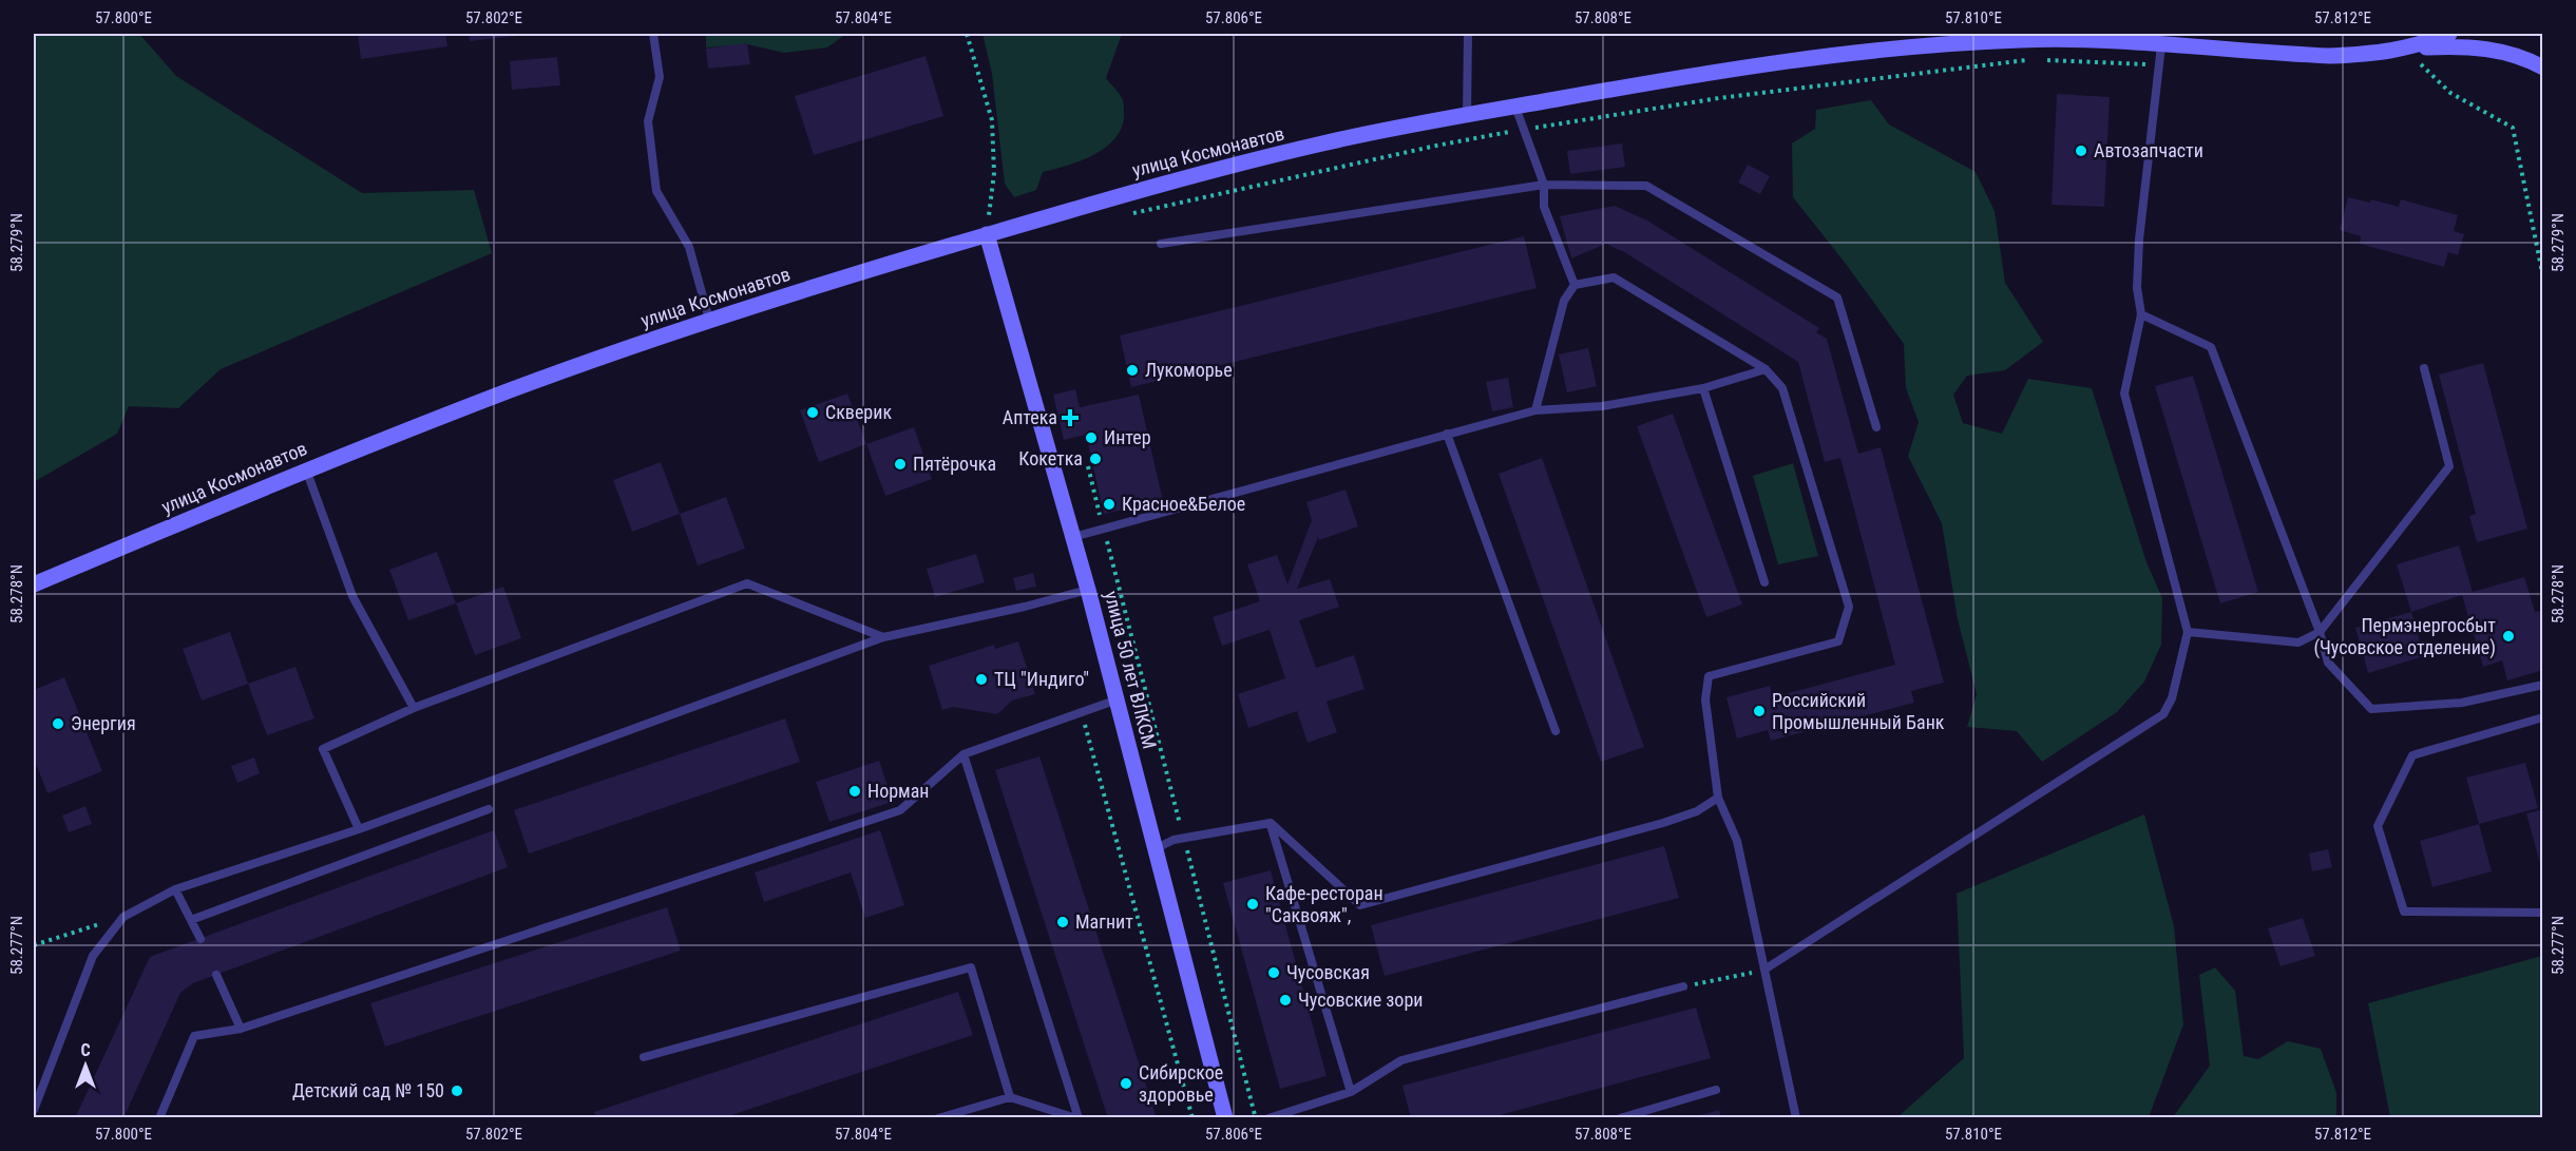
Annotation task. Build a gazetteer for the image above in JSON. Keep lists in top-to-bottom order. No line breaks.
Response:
{"streets":{"street":["улица Космонавтов","улица 50 лет ВЛКСМ"]},"crossings":[["улица Космонавтов","улица 50 лет ВЛКСМ"]],"places":{"other":["Автозапчасти","Лукоморье","Скверик","Интер","Кокетка","Пятёрочка","Красное&Белое","Пермэнергосбыт (Чусовское отделение)","ТЦ \"Индиго\"","Российский Промышленный Банк","Энергия","Норман","Кафе-ресторан \"Саквояж\",","Магнит","Чусовская","Чусовские зори","Сибирское здоровье","Детский сад № 150"],"health":["Аптека"]},"north":"top","coordinates":["57.800°E","57.802°E","57.804°E","57.806°E","57.808°E","57.810°E","57.812°E","58.279°N","58.278°N","58.277°N"]}
